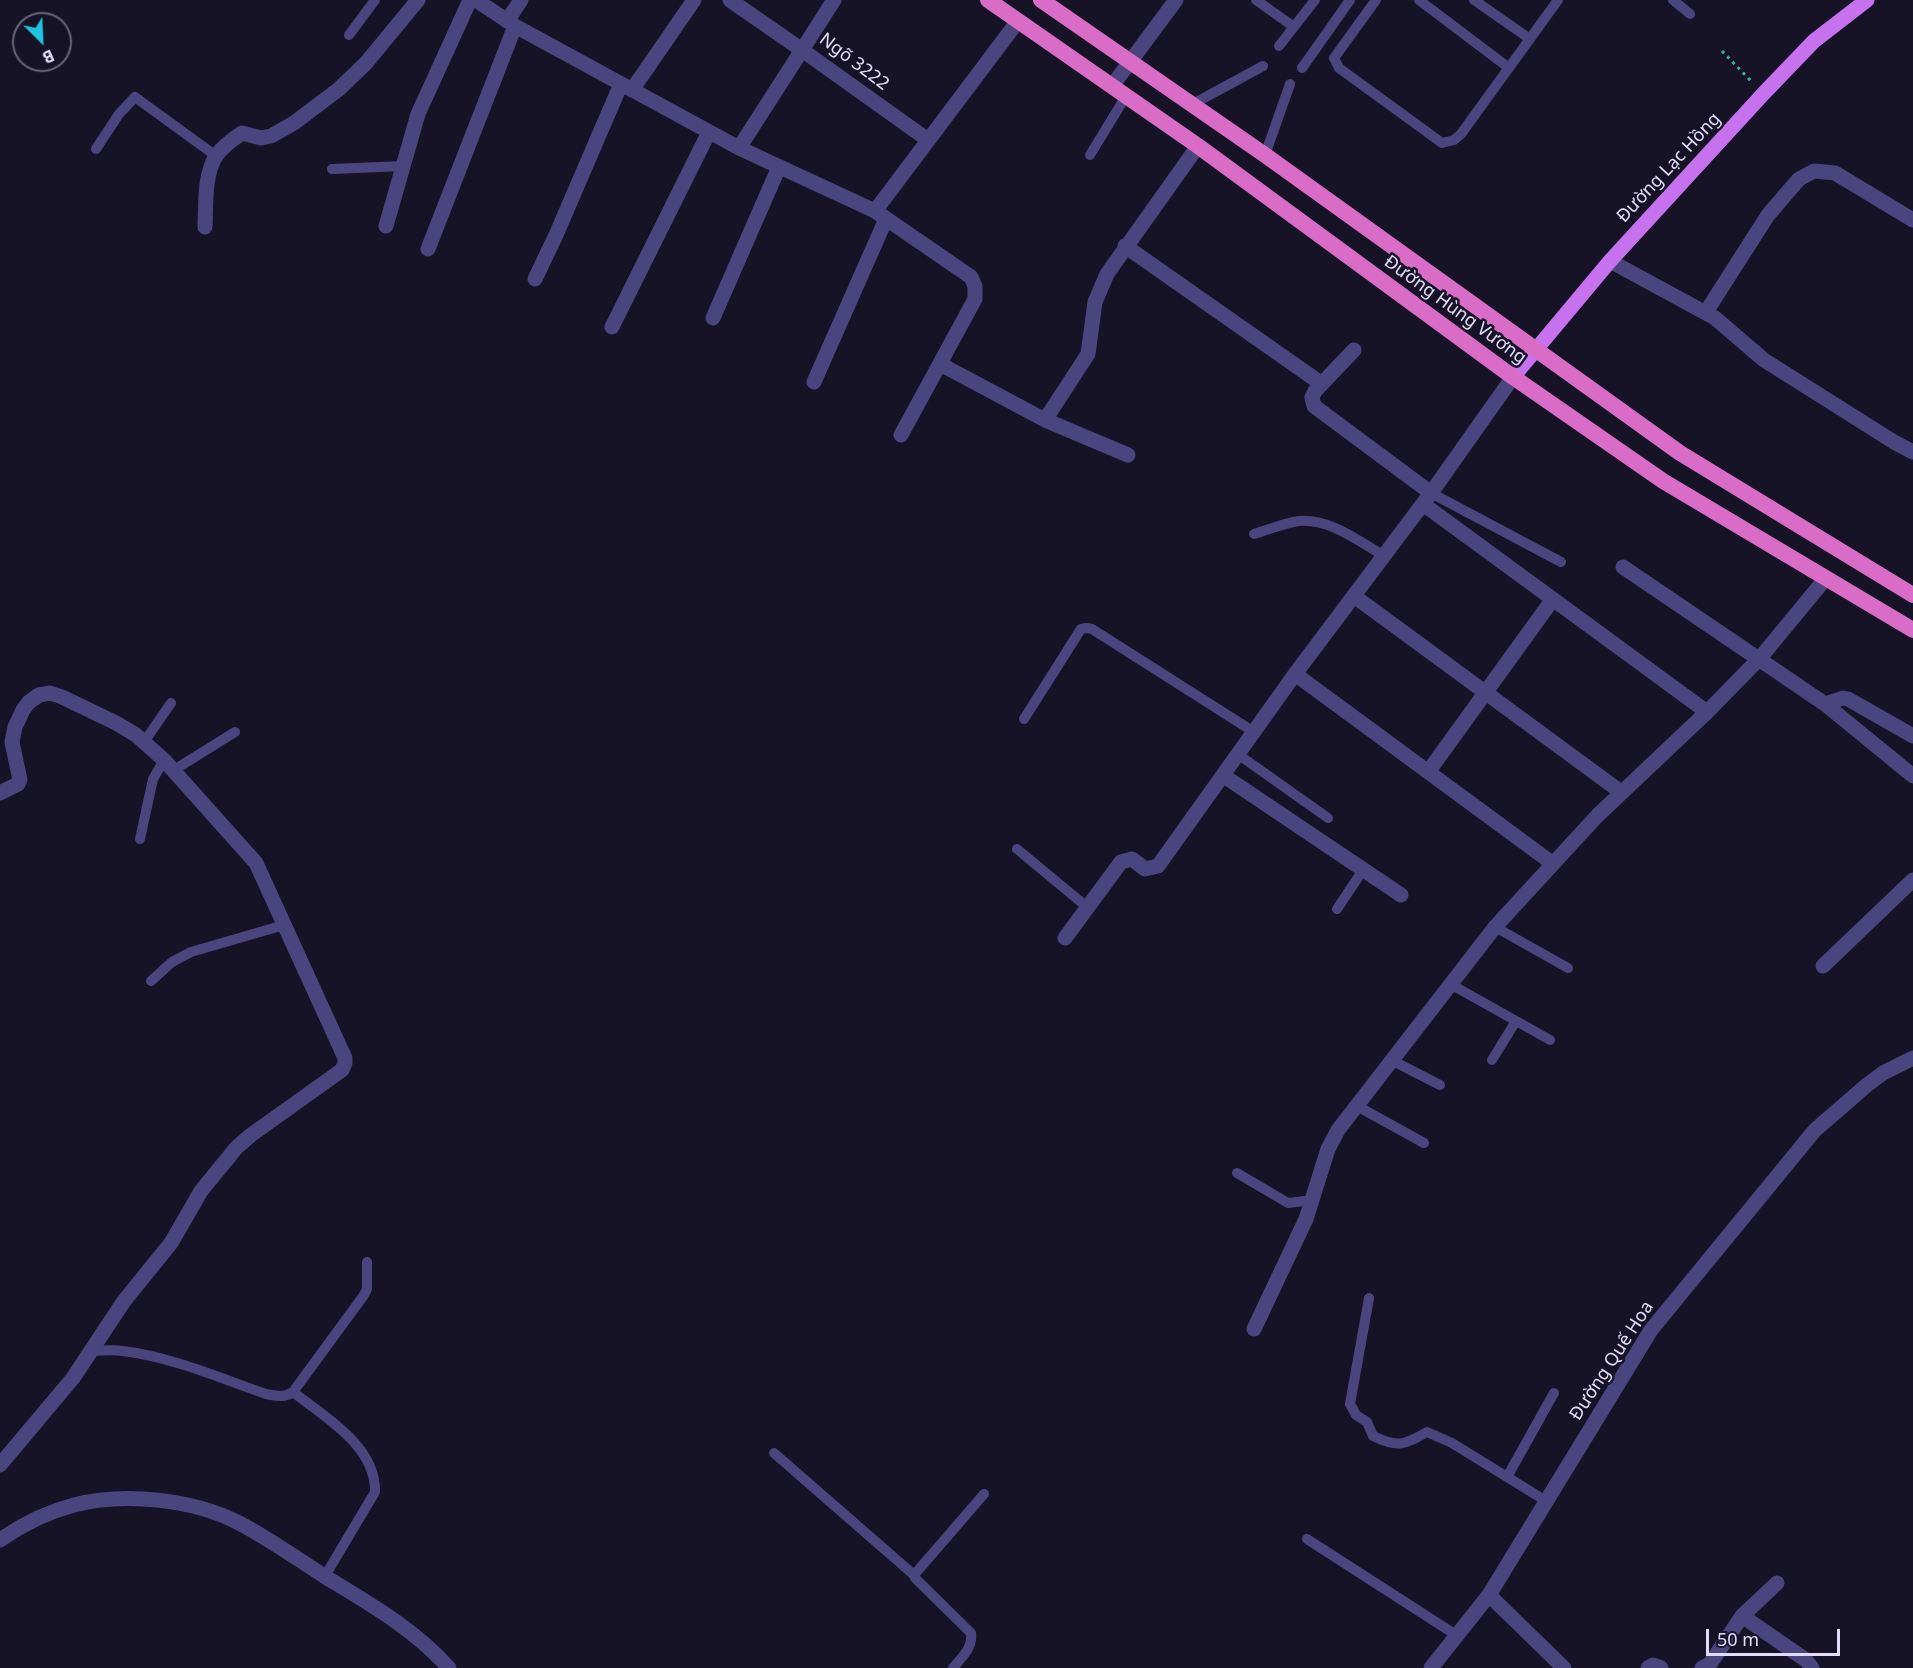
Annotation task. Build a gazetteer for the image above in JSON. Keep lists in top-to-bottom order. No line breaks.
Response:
{"streets":{"highway":["Đường Hùng Vương"],"main road":["Đường Lạc Hồng"],"street":["Ngõ 3222","Đường Quế Hoa"]},"crossings":[["Đường Lạc Hồng","Đường Hùng Vương"]],"scale_bar":"50 m","north":"bottom right"}
